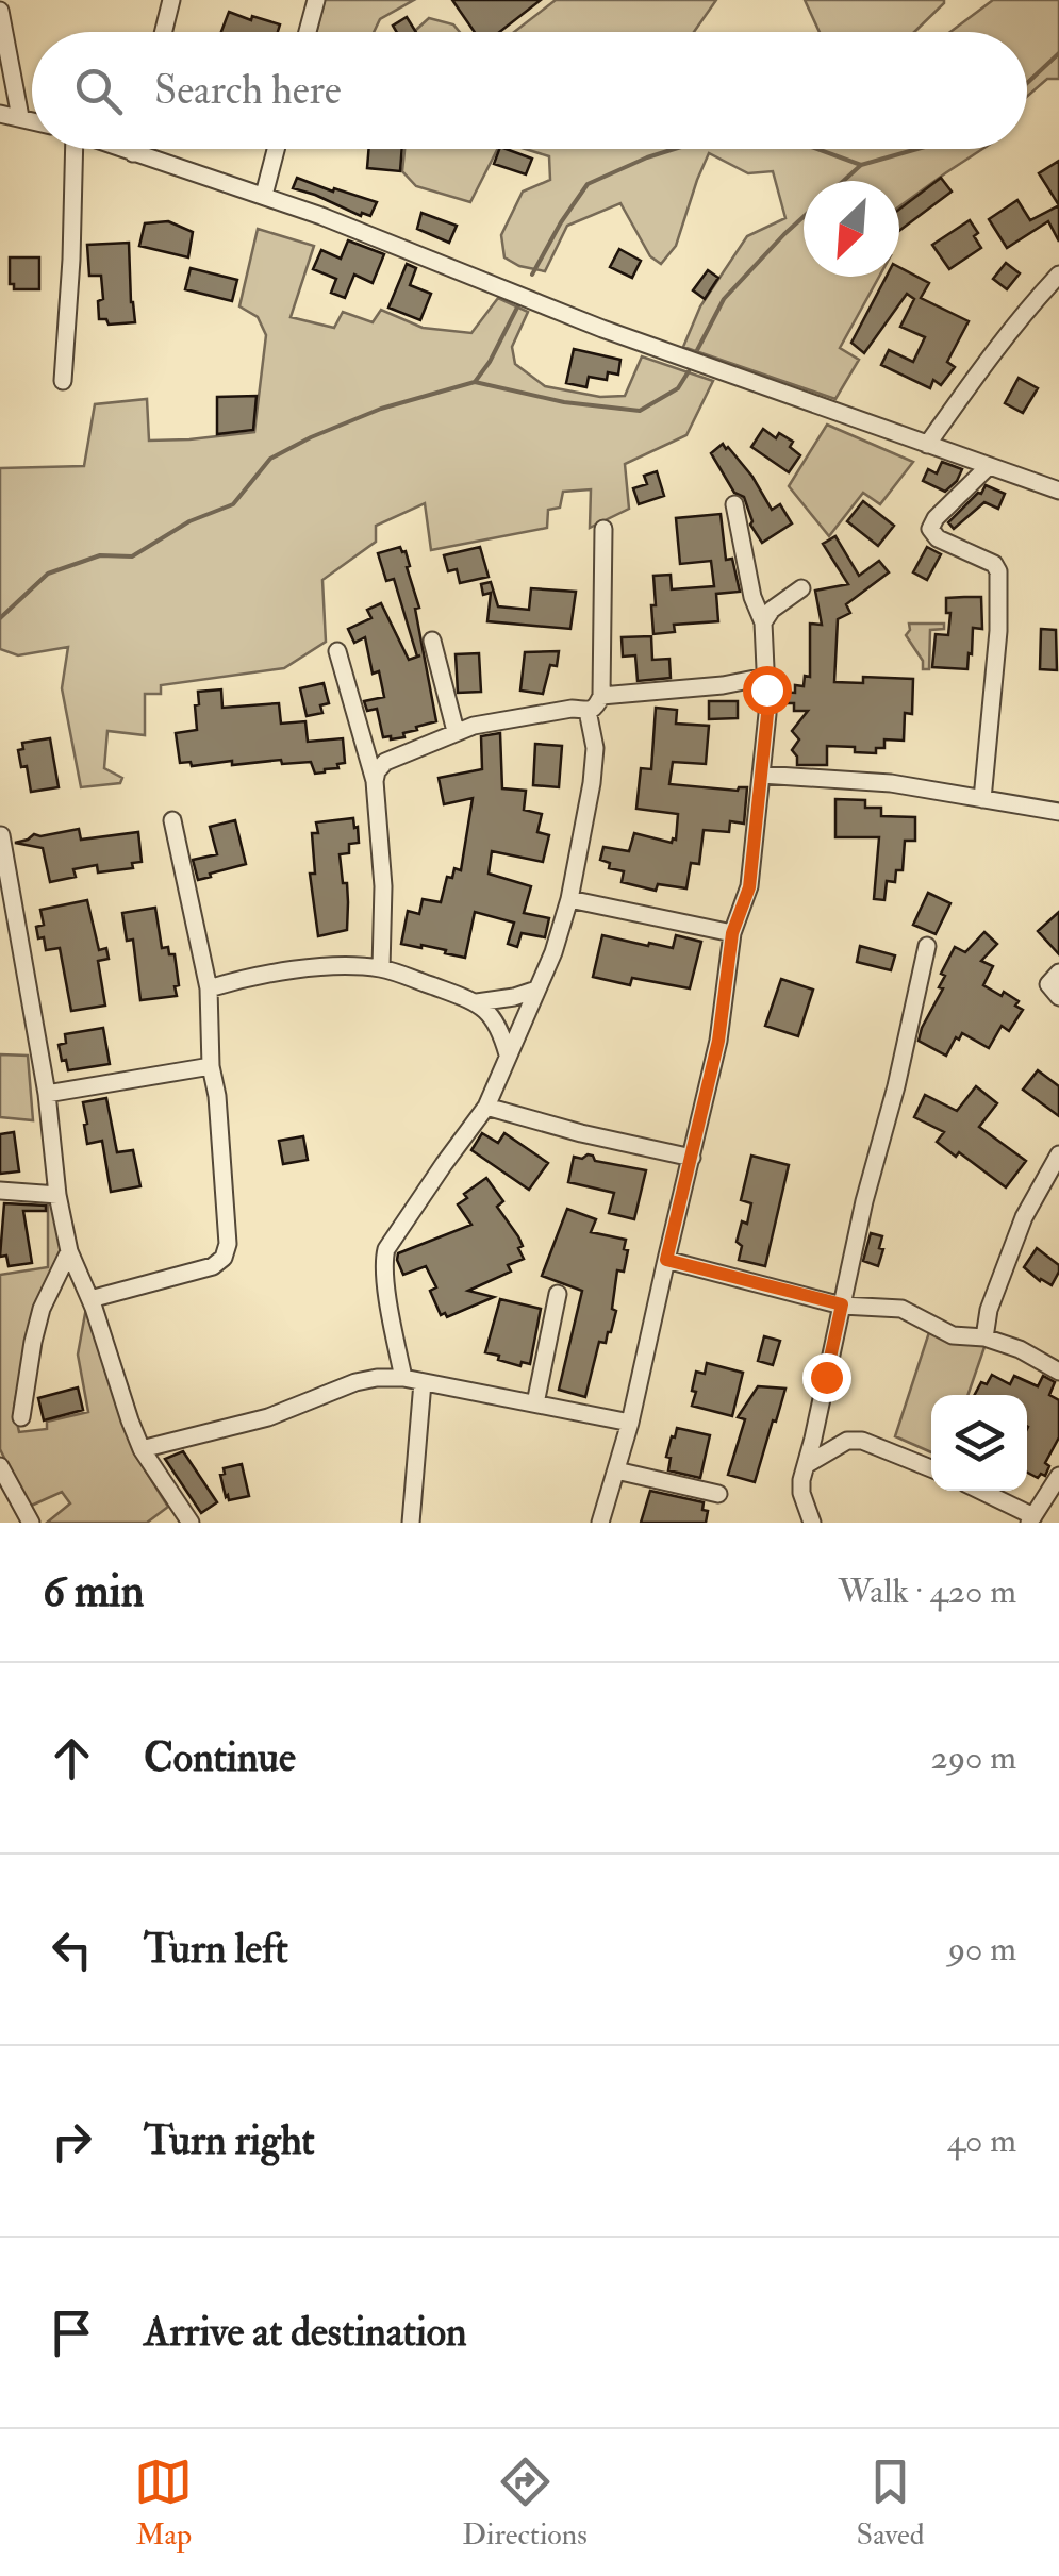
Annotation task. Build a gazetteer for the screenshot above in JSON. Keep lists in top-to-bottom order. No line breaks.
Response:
{"north":"bottom left","page":{"search":"Search here","heading":["6 min","Walk · 420 m"],"list":[["Continue","290 m"],["Turn left","90 m"],["Turn right","40 m"],"Arrive at destination"],"nav":["Map","Directions","Saved"]}}
